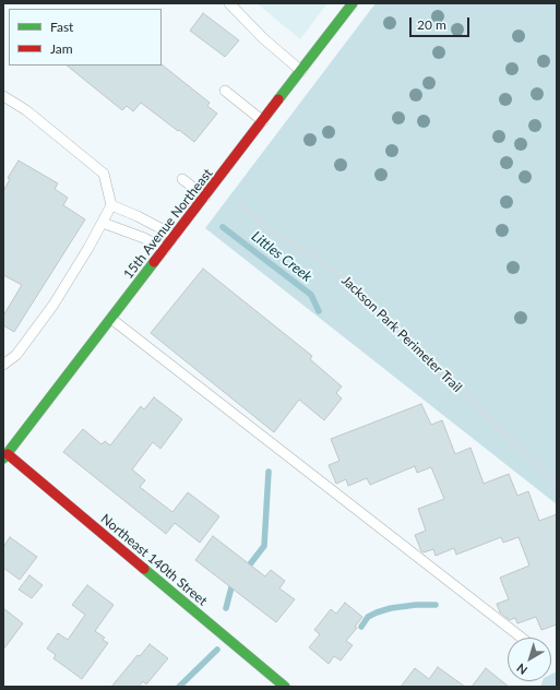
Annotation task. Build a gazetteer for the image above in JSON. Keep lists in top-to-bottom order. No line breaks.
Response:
{"streets":{"main road":["15th Avenue Northeast","Northeast 140th Street"],"path":["Jackson Park Perimeter Trail"]},"crossings":[["15th Avenue Northeast","Northeast 140th Street"]],"water":["Littles Creek"],"legend":["Fast","Jam"],"scale_bar":"20 m","north":"bottom left"}
